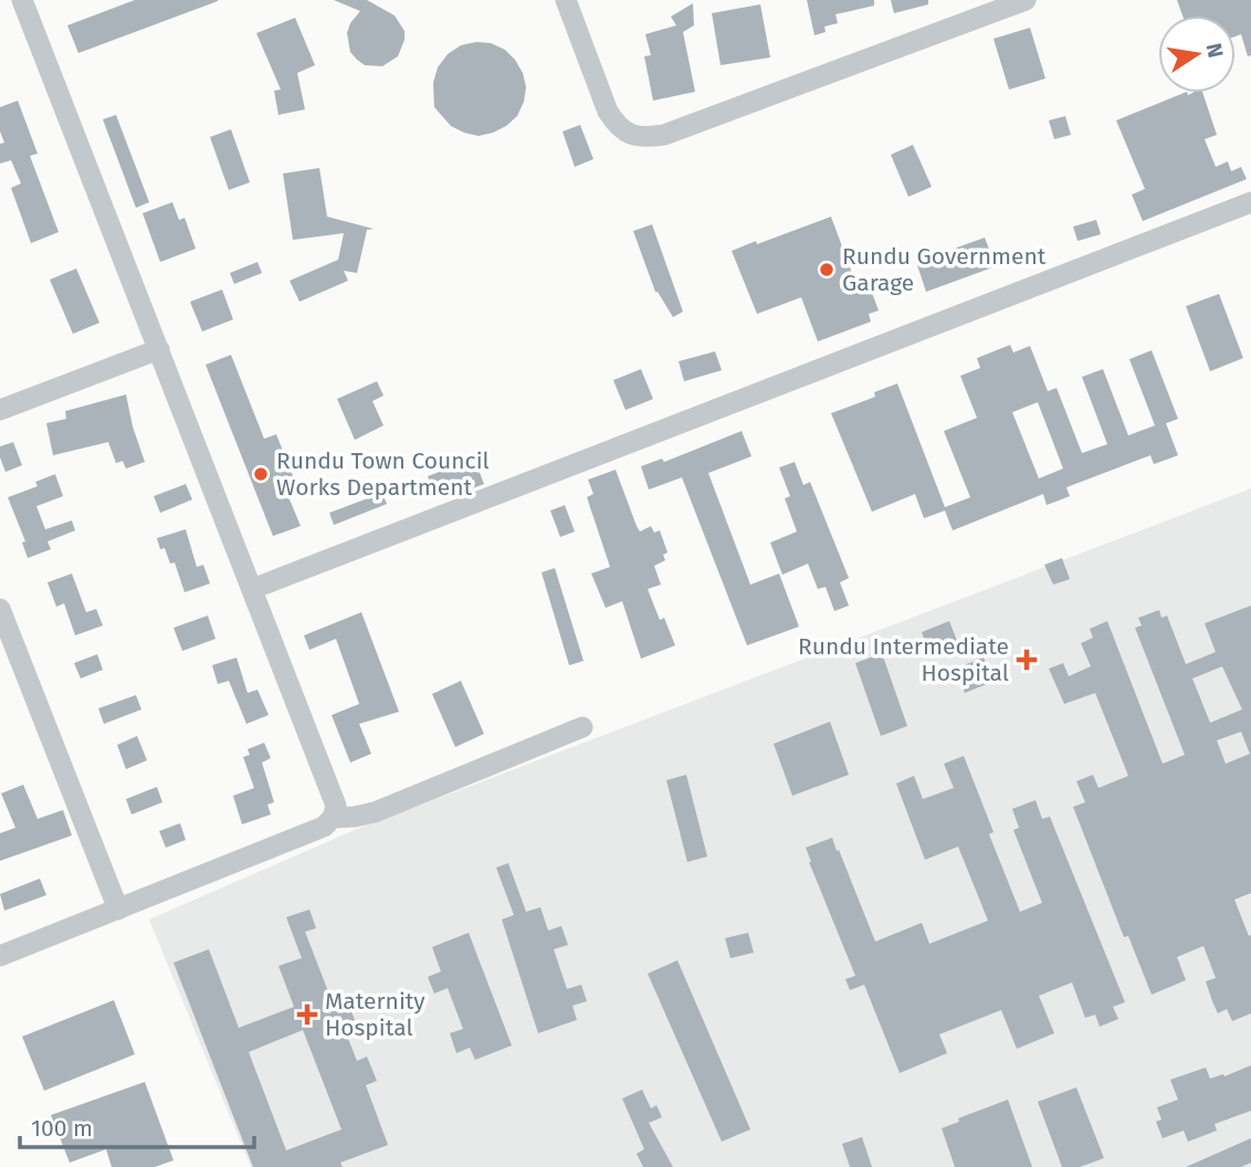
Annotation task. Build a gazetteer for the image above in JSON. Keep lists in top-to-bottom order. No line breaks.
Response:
{"places":{"other":["Rundu Government Garage","Rundu Town Council Works Department"],"health":["Rundu Intermediate Hospital","Maternity Hospital"]},"scale_bar":"100 m","north":"right"}
